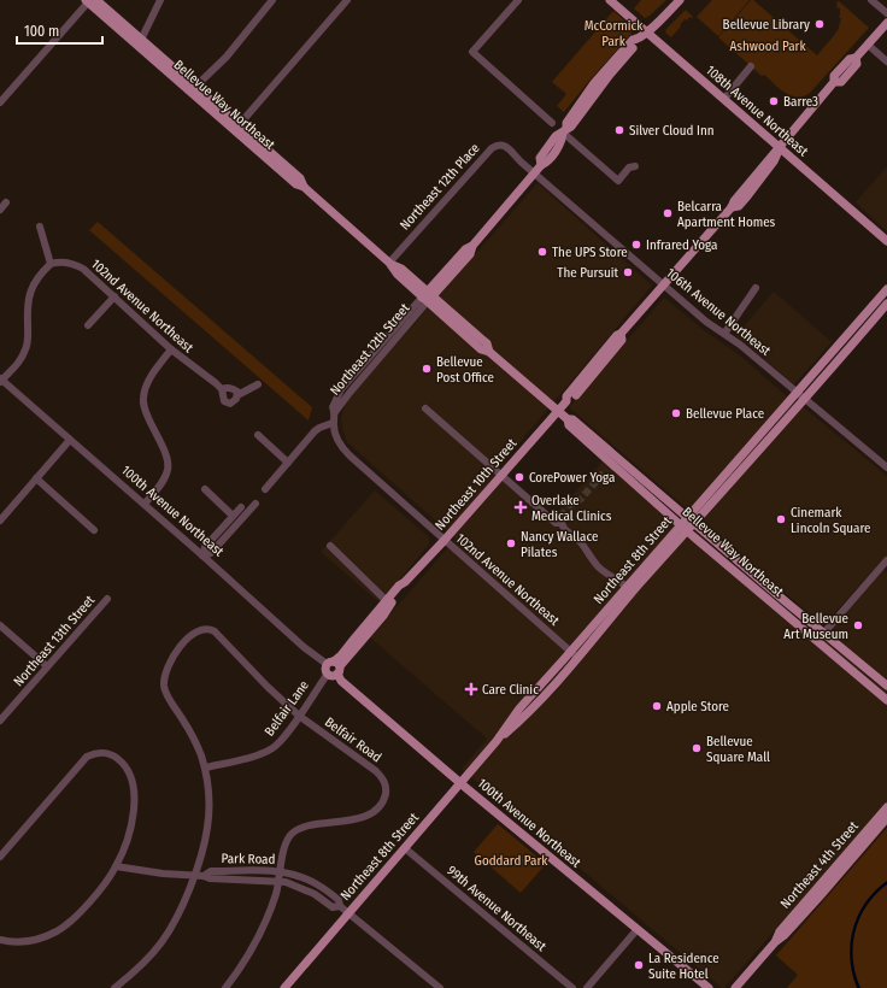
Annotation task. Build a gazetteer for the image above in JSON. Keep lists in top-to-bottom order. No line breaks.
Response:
{"streets":{"main road":["Bellevue Way Northeast","108th Avenue Northeast","Northeast 12th Street","Northeast 10th Street","100th Avenue Northeast","Northeast 8th Street","Northeast 4th Street"],"street":["Northeast 12th Place","102nd Avenue Northeast","106th Avenue Northeast","Northeast 13th Street","Belfair Lane","Belfair Road","Park Road","99th Avenue Northeast"]},"crossings":[["Bellevue Way Northeast","Northeast 12th Place"],["Bellevue Way Northeast","Northeast 12th Street"],["Bellevue Way Northeast","Northeast 10th Street"],["Bellevue Way Northeast","Northeast 8th Street"],["108th Avenue Northeast","Northeast 12th Street"],["108th Avenue Northeast","Northeast 10th Street"],["Northeast 12th Place","106th Avenue Northeast"],["Northeast 12th Place","Northeast 12th Street"],["102nd Avenue Northeast","Northeast 10th Street"],["102nd Avenue Northeast","Northeast 8th Street"],["106th Avenue Northeast","Northeast 12th Street"],["106th Avenue Northeast","Northeast 10th Street"],["106th Avenue Northeast","Northeast 8th Street"],["Northeast 10th Street","100th Avenue Northeast"],["Northeast 10th Street","Belfair Lane"],["100th Avenue Northeast","Northeast 8th Street"],["100th Avenue Northeast","Belfair Lane"],["Northeast 8th Street","Park Road"],["Northeast 8th Street","99th Avenue Northeast"],["Belfair Lane","Belfair Road"],["Belfair Road","Park Road"]],"parks":["McCormick Park","Ashwood Park","Goddard Park"],"places":{"other":["Bellevue Library","Barre3","Silver Cloud Inn","Belcarra Apartment Homes","Infrared Yoga","The UPS Store","The Pursuit","Bellevue Post Office","Bellevue Place","CorePower Yoga","Cinemark Lincoln Square","Nancy Wallace Pilates","Bellevue Art Museum","Apple Store","Bellevue Square Mall","La Residence Suite Hotel"],"health":["Overlake Medical Clinics","Care Clinic"]},"scale_bar":"100 m"}
